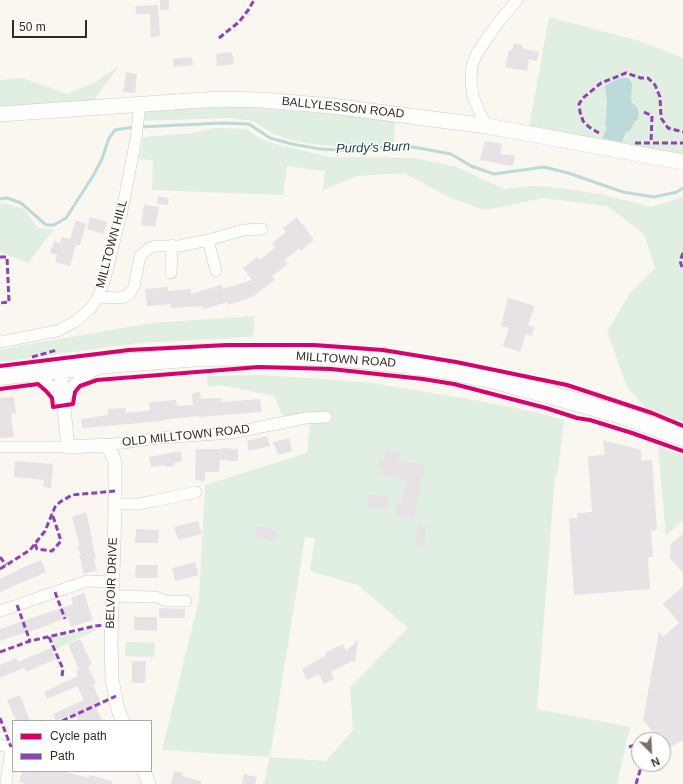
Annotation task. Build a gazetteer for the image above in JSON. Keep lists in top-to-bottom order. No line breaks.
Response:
{"streets":{"highway":["MILLTOWN ROAD"],"main road":["BALLYLESSON ROAD"],"street":["MILLTOWN HILL","OLD MILLTOWN ROAD","BELVOIR DRIVE"]},"crossings":[["BALLYLESSON ROAD","MILLTOWN HILL"],["OLD MILLTOWN ROAD","BELVOIR DRIVE"]],"water":["Purdy's Burn"],"legend":["Cycle path","Path"],"scale_bar":"50 m","north":"bottom right"}
